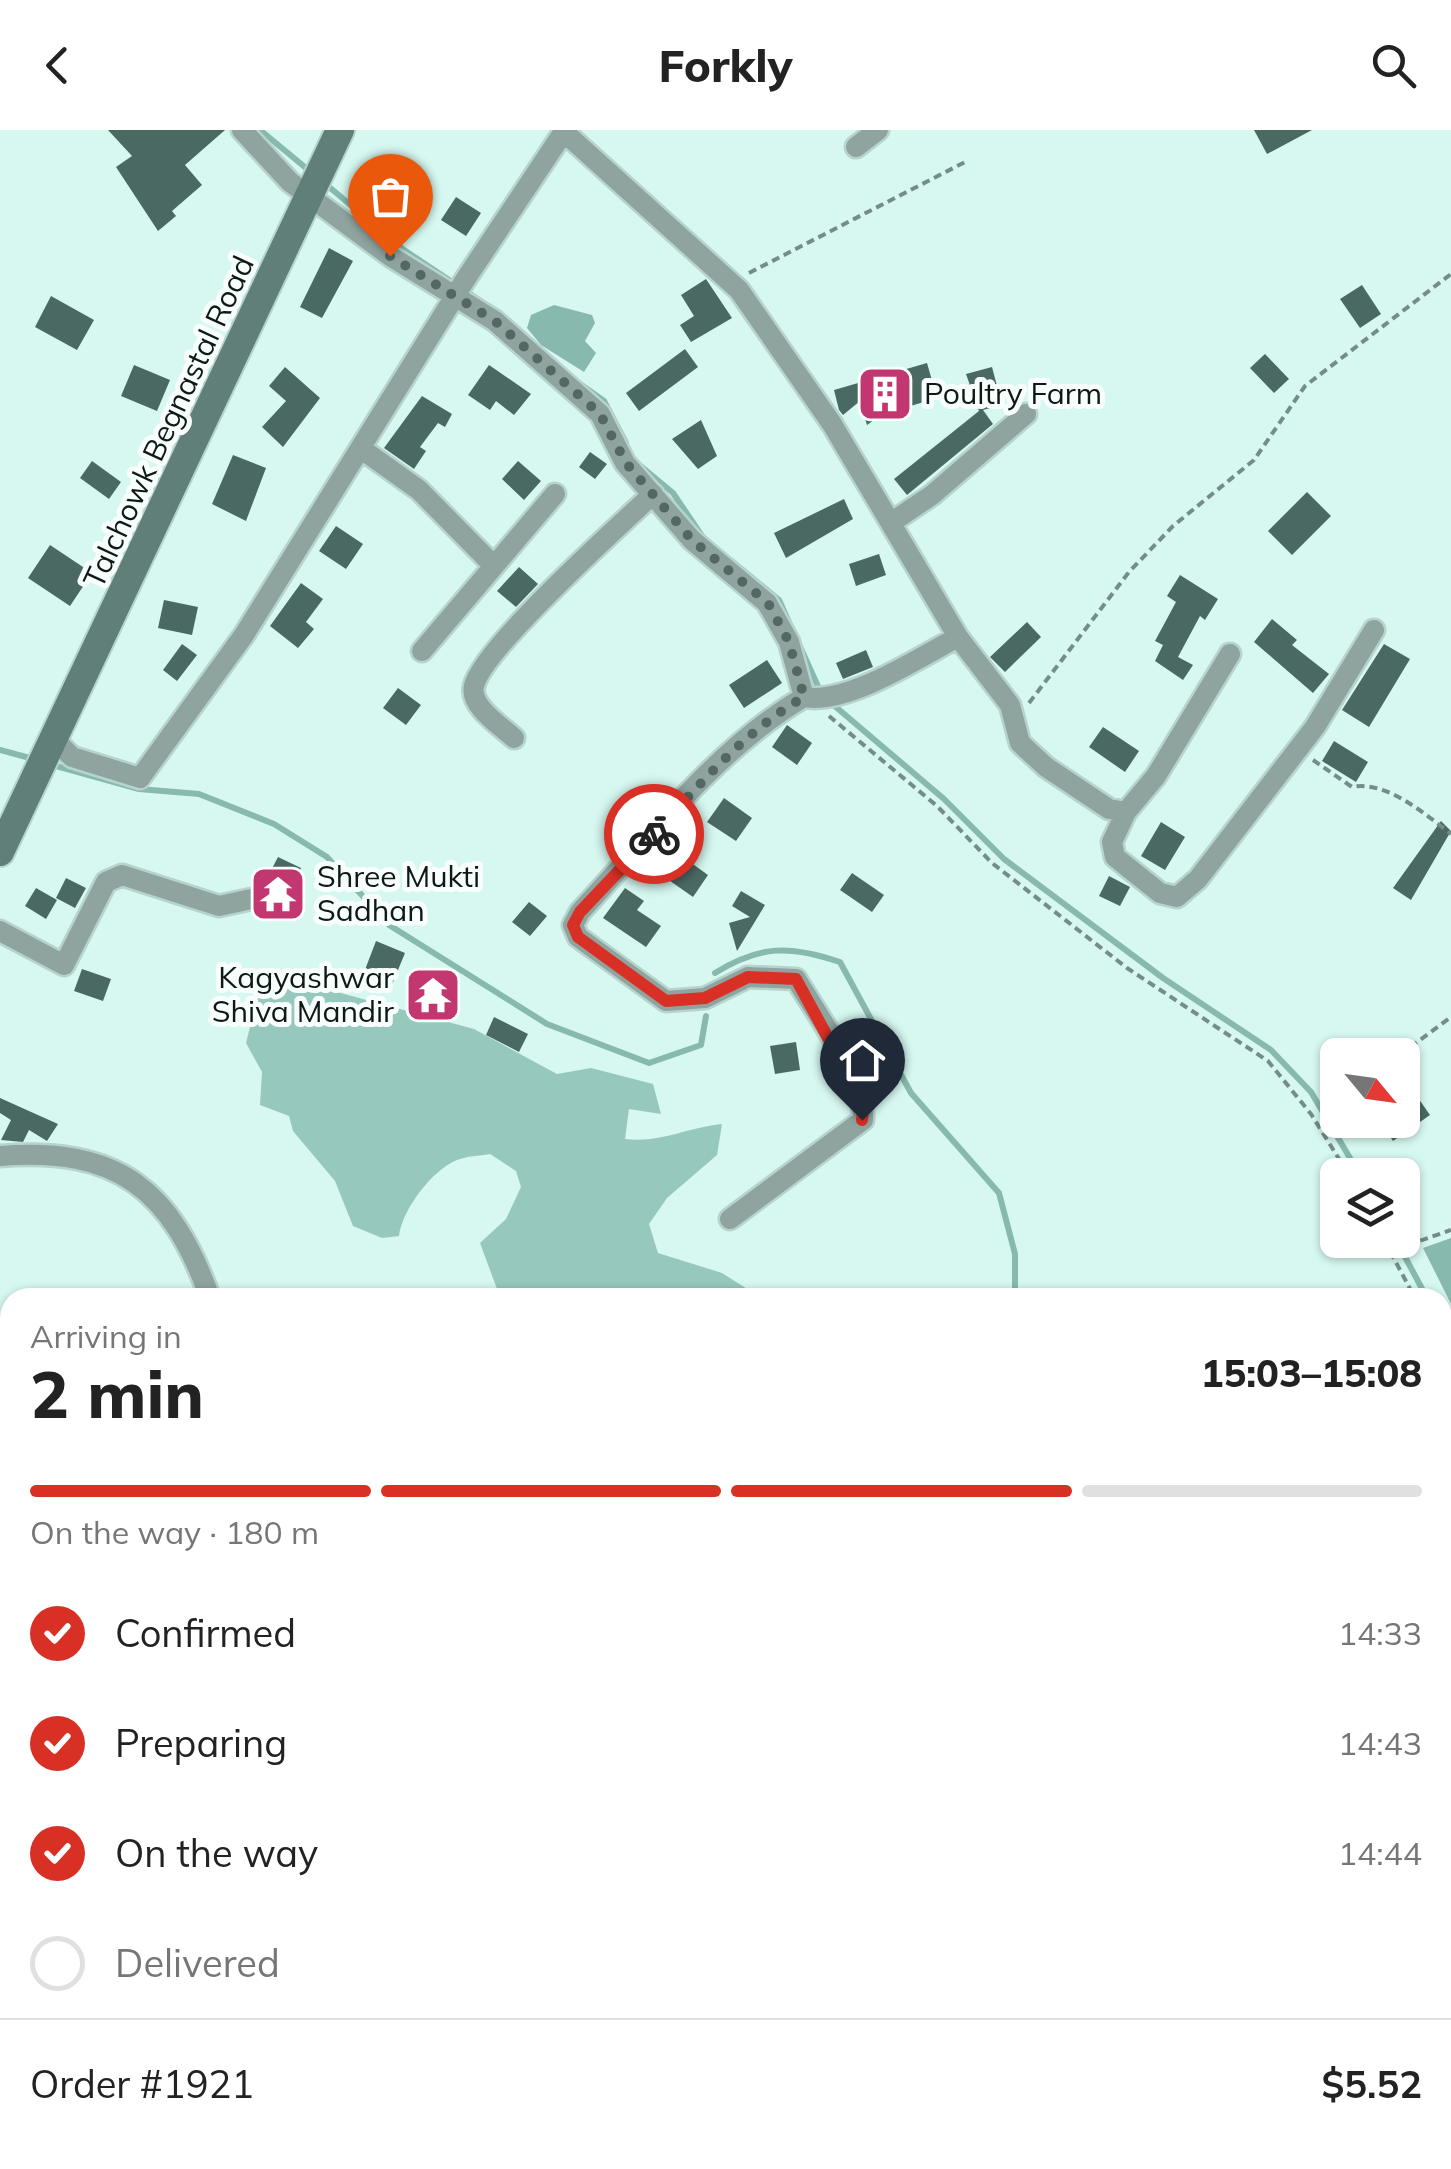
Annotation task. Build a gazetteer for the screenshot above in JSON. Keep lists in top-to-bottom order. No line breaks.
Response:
{"streets":{"main road":["Talchowk Begnastal Road"]},"places":{"building":["Poultry Farm"],"temple":["Shree Mukti Sadhan","Kagyashwar Shiva Mandir"]},"north":"bottom right","page":{"header":"Forkly","heading":["2 min","Arriving in","15:03–15:08"],"panel":["Order #1921","$5.52"],"bar":"On the way · 180 m","list":[["Confirmed","14:33"],["Preparing","14:43"],["On the way","14:44"],"Delivered"]}}
